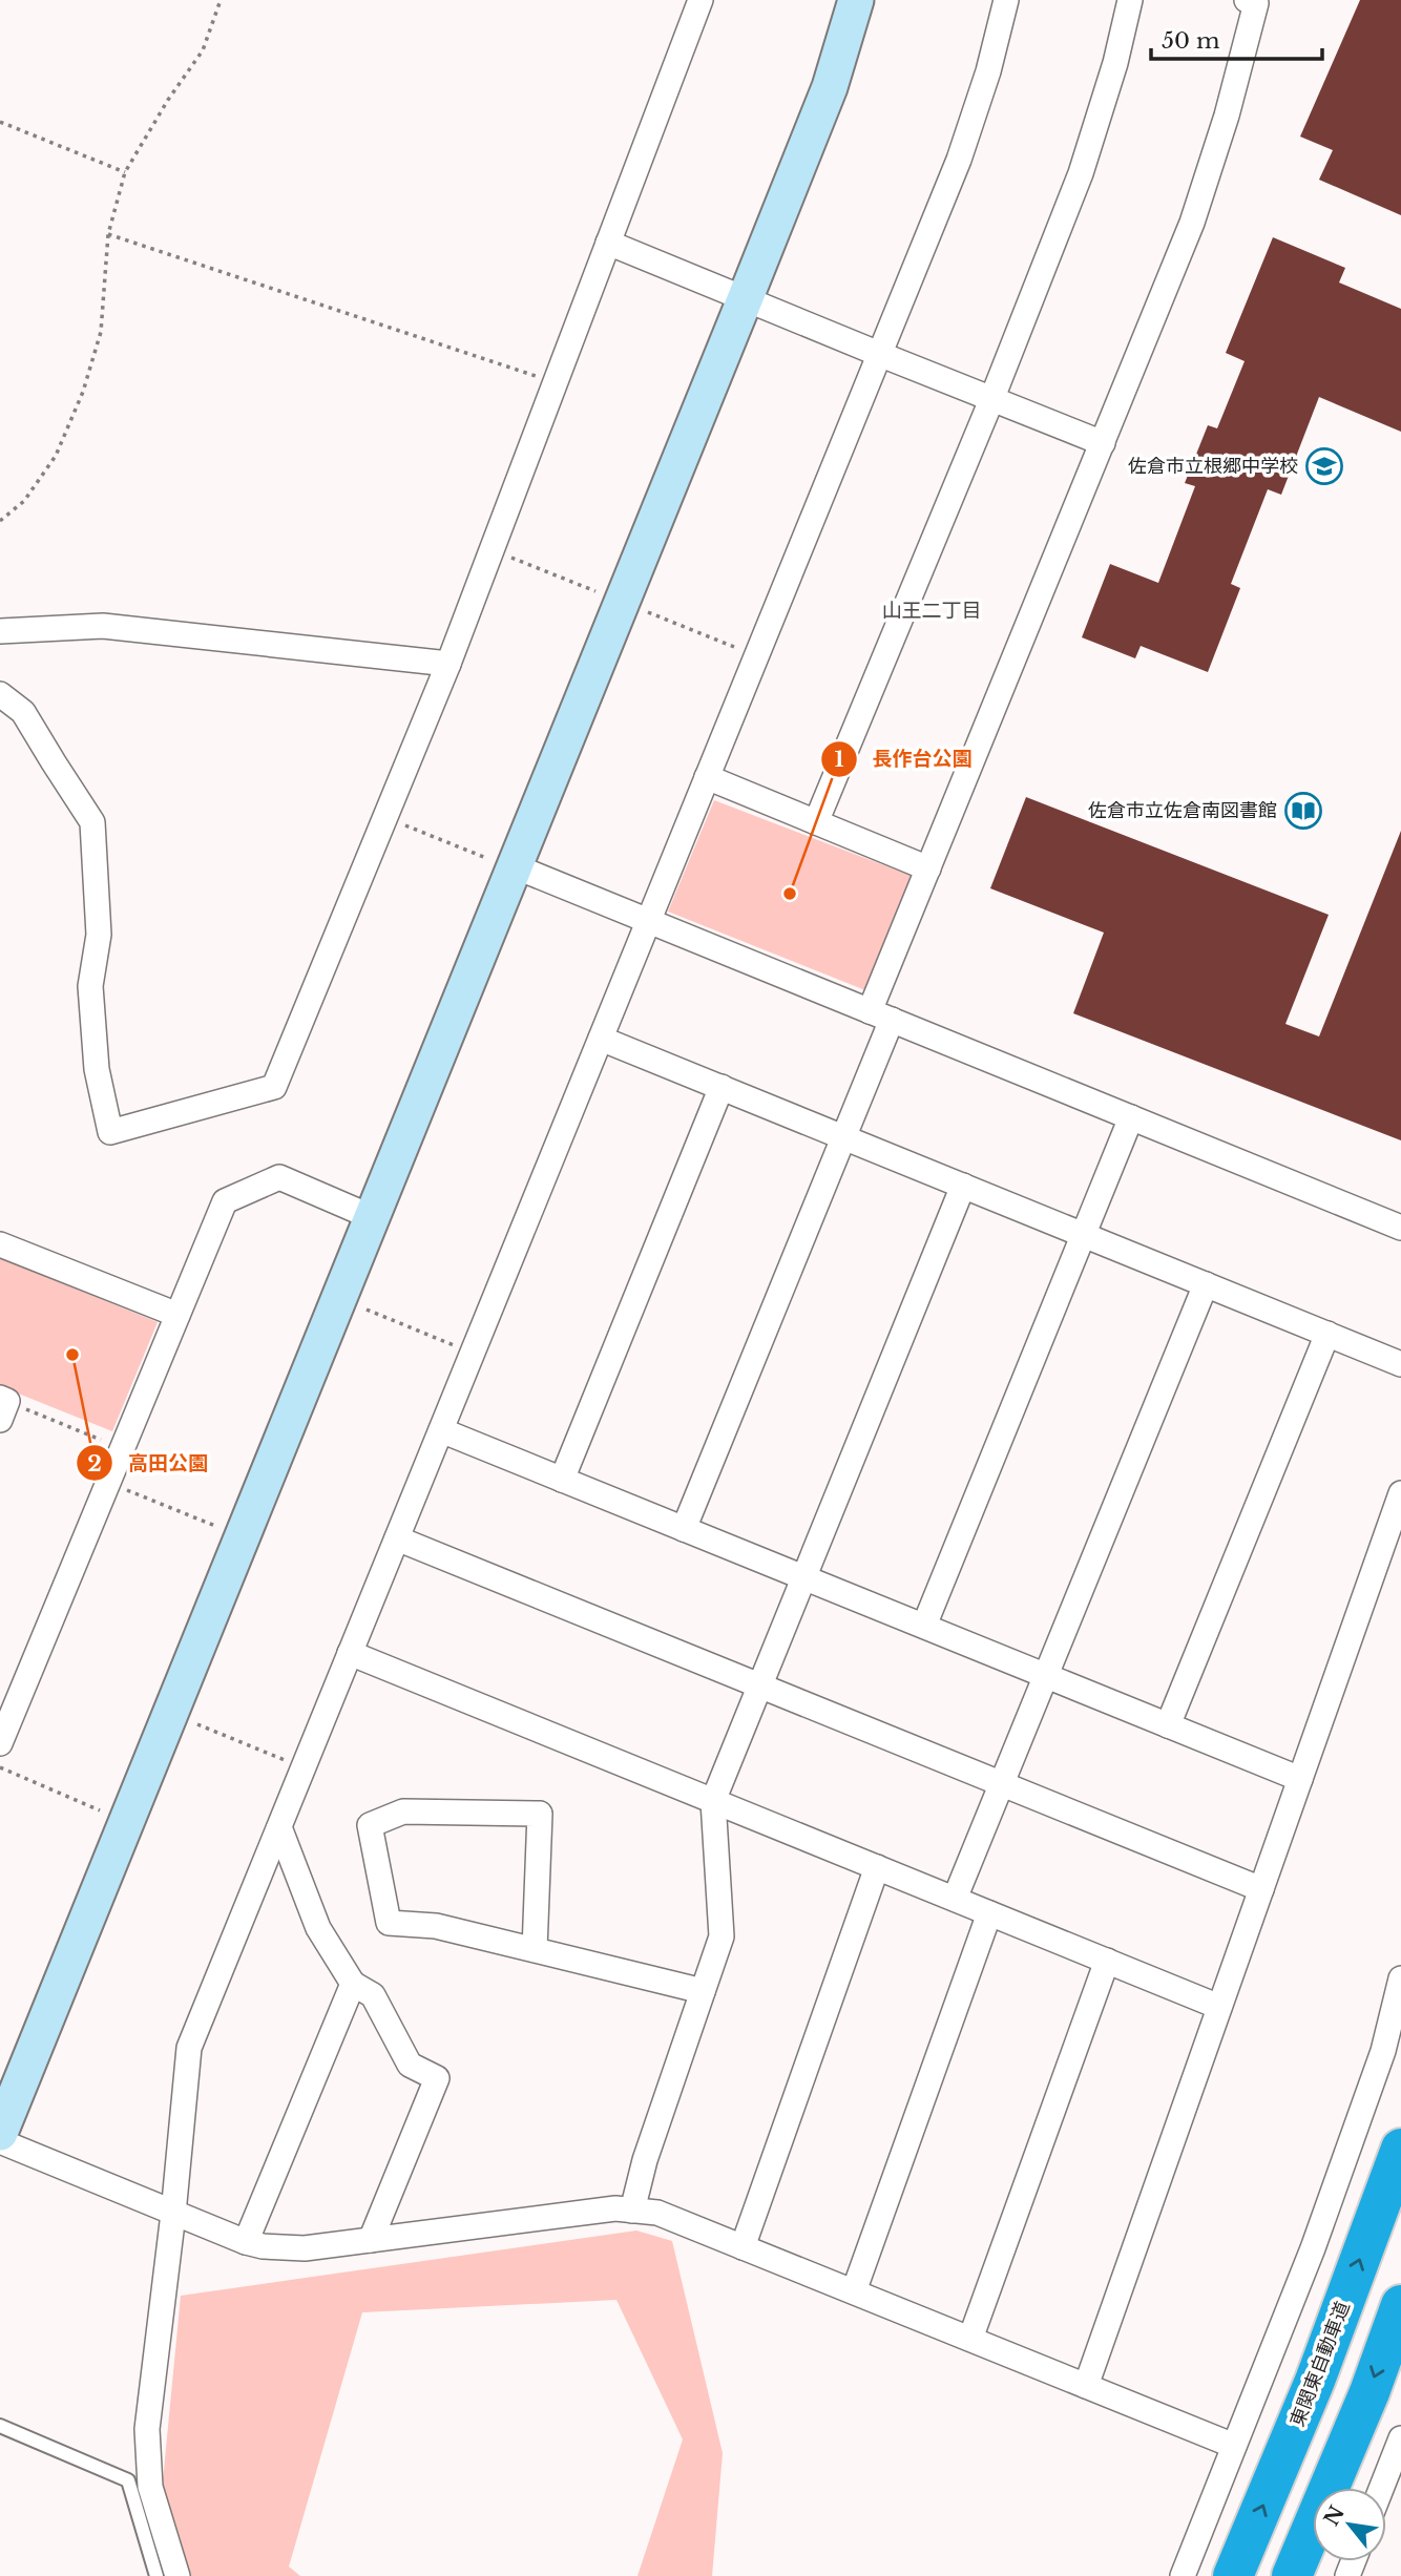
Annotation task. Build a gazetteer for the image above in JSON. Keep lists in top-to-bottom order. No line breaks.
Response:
{"streets":{"highway":["東関東自動車道"]},"districts":["山王二丁目"],"places":{"school or university":["佐倉市立根郷中学校"],"library":["佐倉市立佐倉南図書館"],"other":["長作台公園","高田公園"]},"scale_bar":"50 m","north":"top left"}
